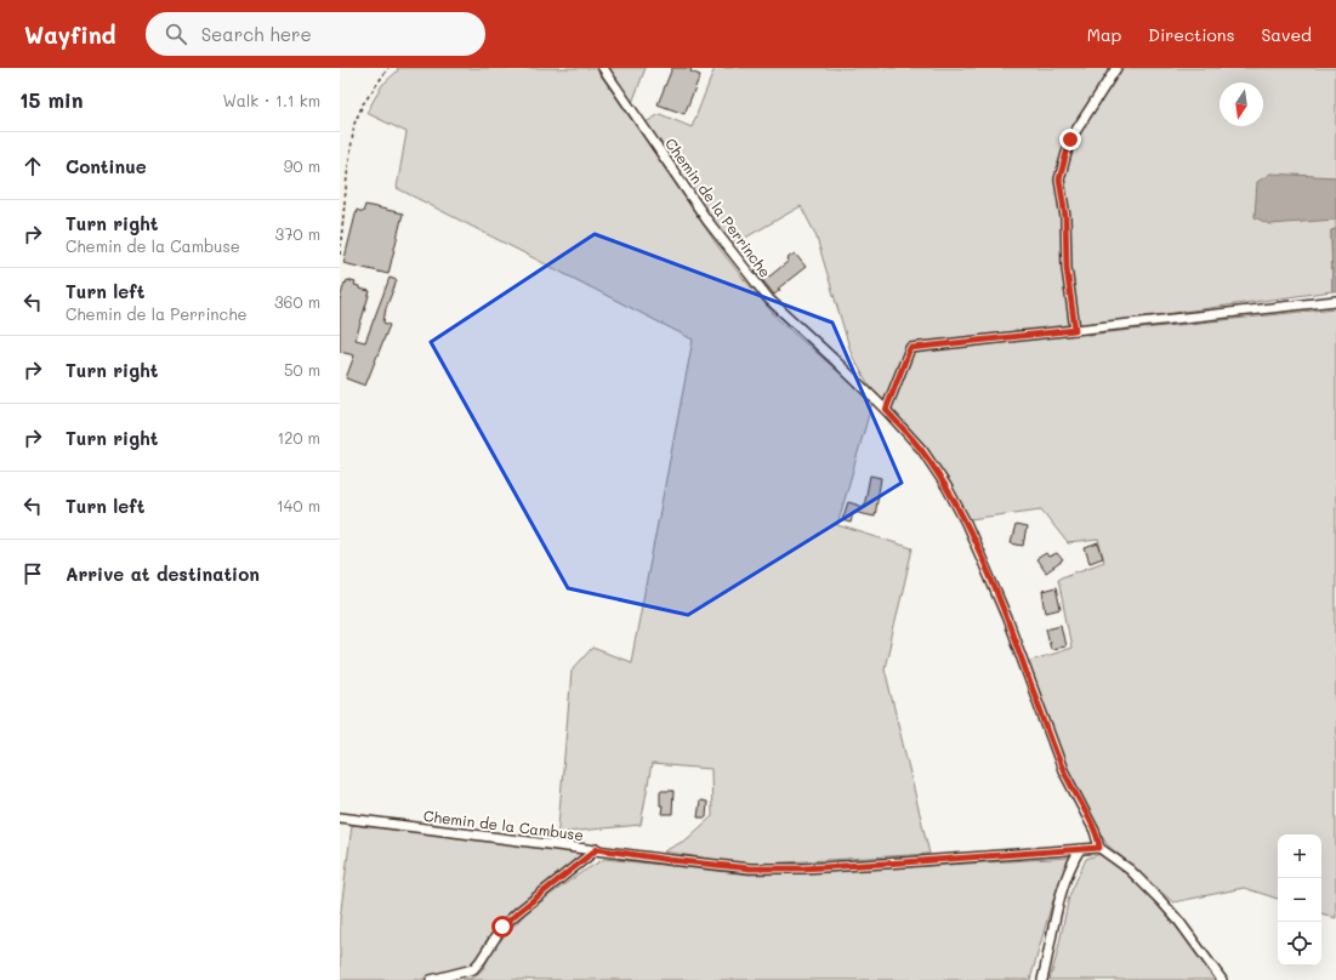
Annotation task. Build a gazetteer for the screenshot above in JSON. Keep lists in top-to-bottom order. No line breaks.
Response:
{"streets":{"street":["Chemin de la Perrinche","Chemin de la Cambuse"]},"crossings":[["Chemin de la Perrinche","Chemin de la Cambuse"]],"north":"bottom","page":{"header":"Wayfind","search":"Search here","nav":["Map","Directions","Saved"],"heading":["15 min","Walk · 1.1 km"],"list":[["Continue","90 m"],["Turn right","Chemin de la Cambuse","370 m"],["Turn left","Chemin de la Perrinche","360 m"],["Turn right","50 m"],["Turn right","120 m"],["Turn left","140 m"],"Arrive at destination"],"map_buttons":["+","−"]}}
